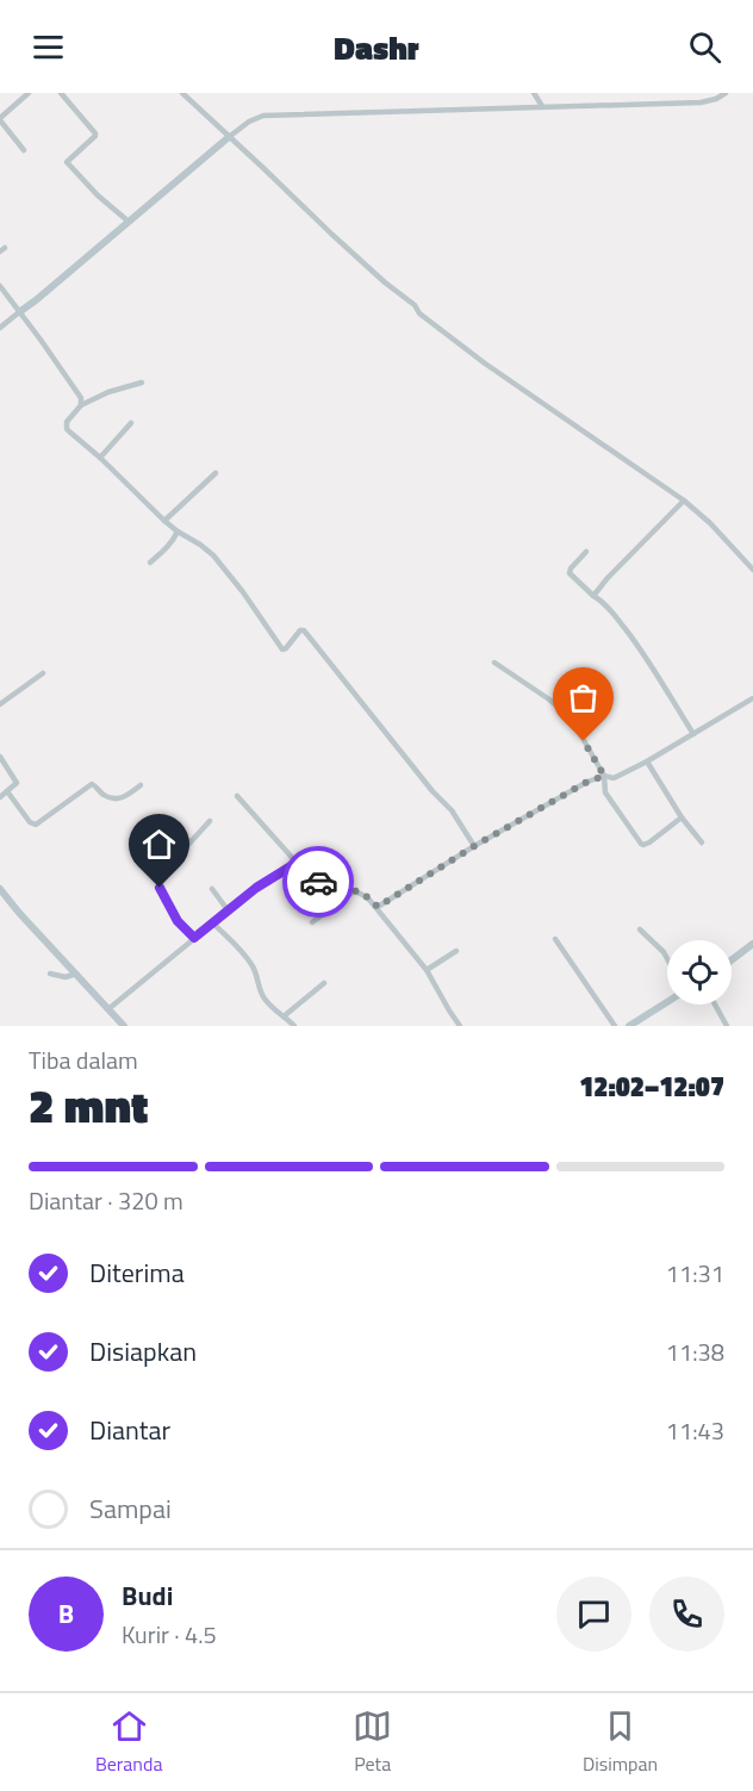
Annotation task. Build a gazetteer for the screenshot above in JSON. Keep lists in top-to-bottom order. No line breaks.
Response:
{"page":{"header":"Dashr","heading":["2 mnt","Tiba dalam","12:02–12:07"],"panel":["Budi","Kurir · 4.5"],"bar":"Diantar · 320 m","list":[["Diterima","11:31"],["Disiapkan","11:38"],["Diantar","11:43"],"Sampai"],"round":"B","tabs":["Beranda","Peta","Disimpan"]}}
